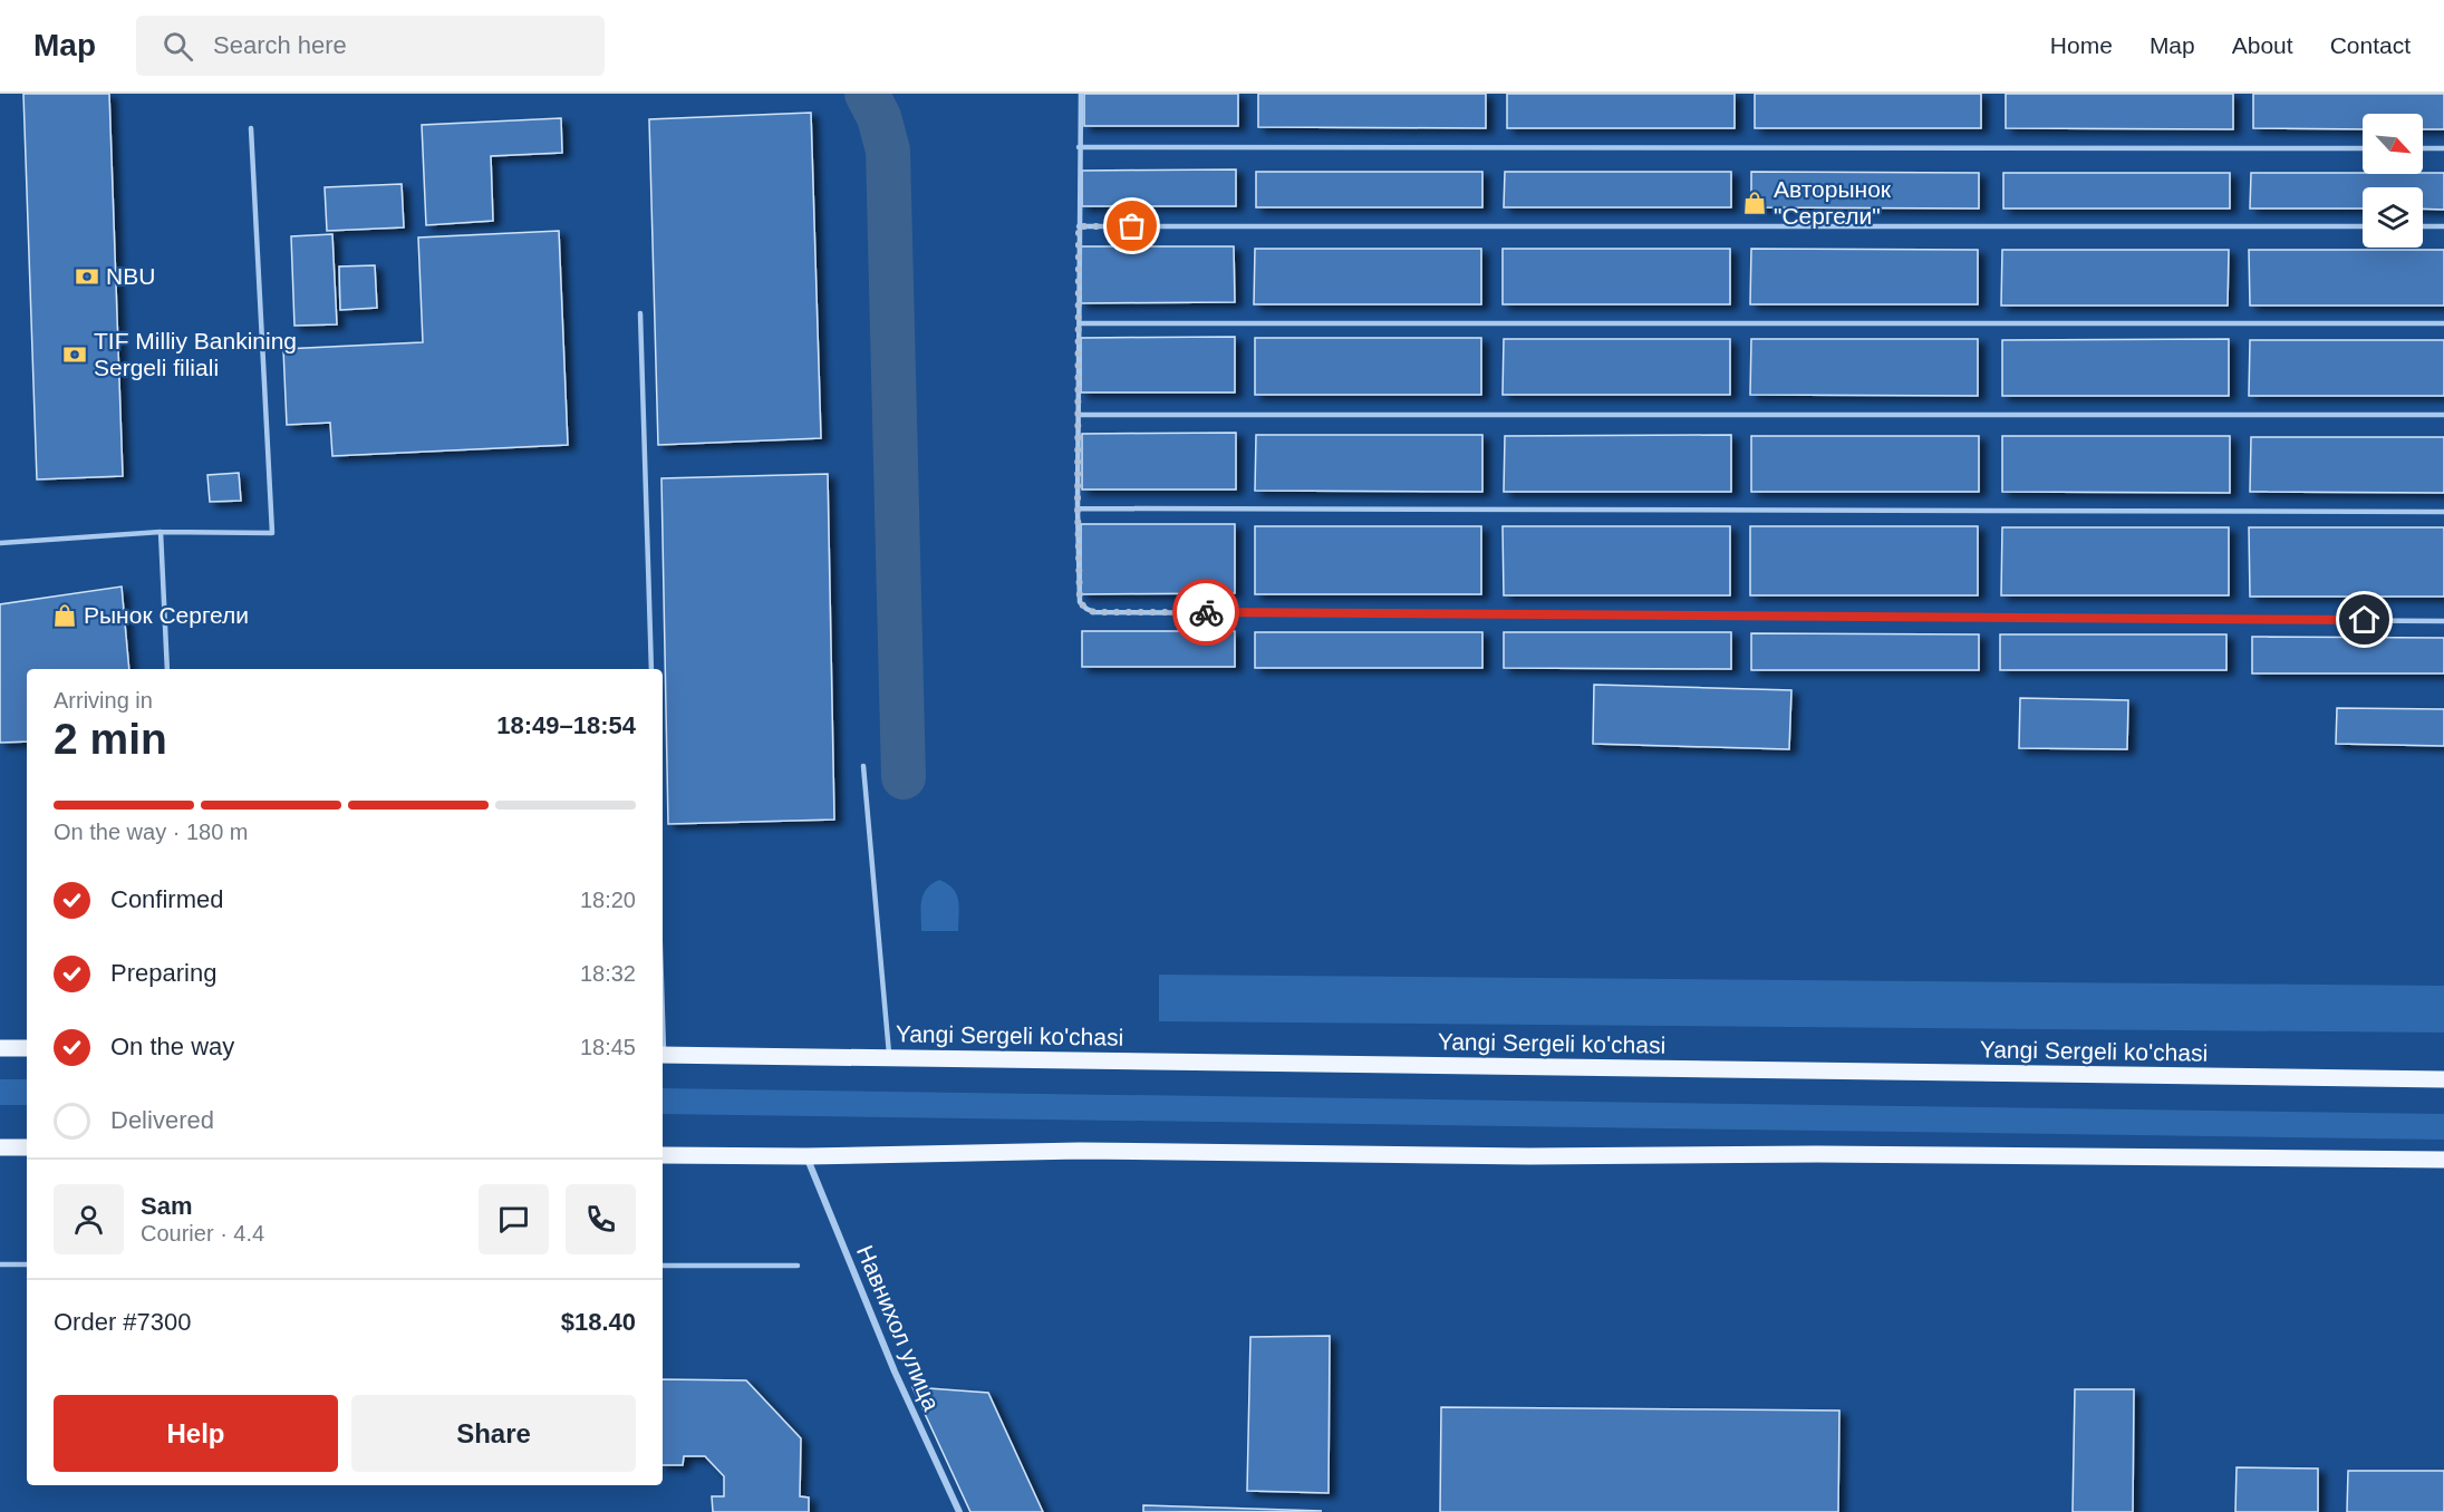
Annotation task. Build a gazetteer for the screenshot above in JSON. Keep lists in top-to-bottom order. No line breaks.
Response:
{"streets":{"main road":["Yangi Sergeli ko'chasi"],"street":["Навнихол улица"]},"places":{"shop":["Авторынок \"Сергели\"","Рынок Сергели"],"bank":["NBU","TIF Milliy Bankining Sergeli filiali"]},"north":"bottom right","page":{"header":"Map","search":"Search here","nav":["Home","Map","About","Contact"],"heading":["2 min","Arriving in","18:49–18:54"],"panel":["Sam","Courier · 4.4","Order #7300","$18.40"],"bar":"On the way · 180 m","list":[["Confirmed","18:20"],["Preparing","18:32"],["On the way","18:45"],"Delivered"],"buttons":["Help","Share"]}}
